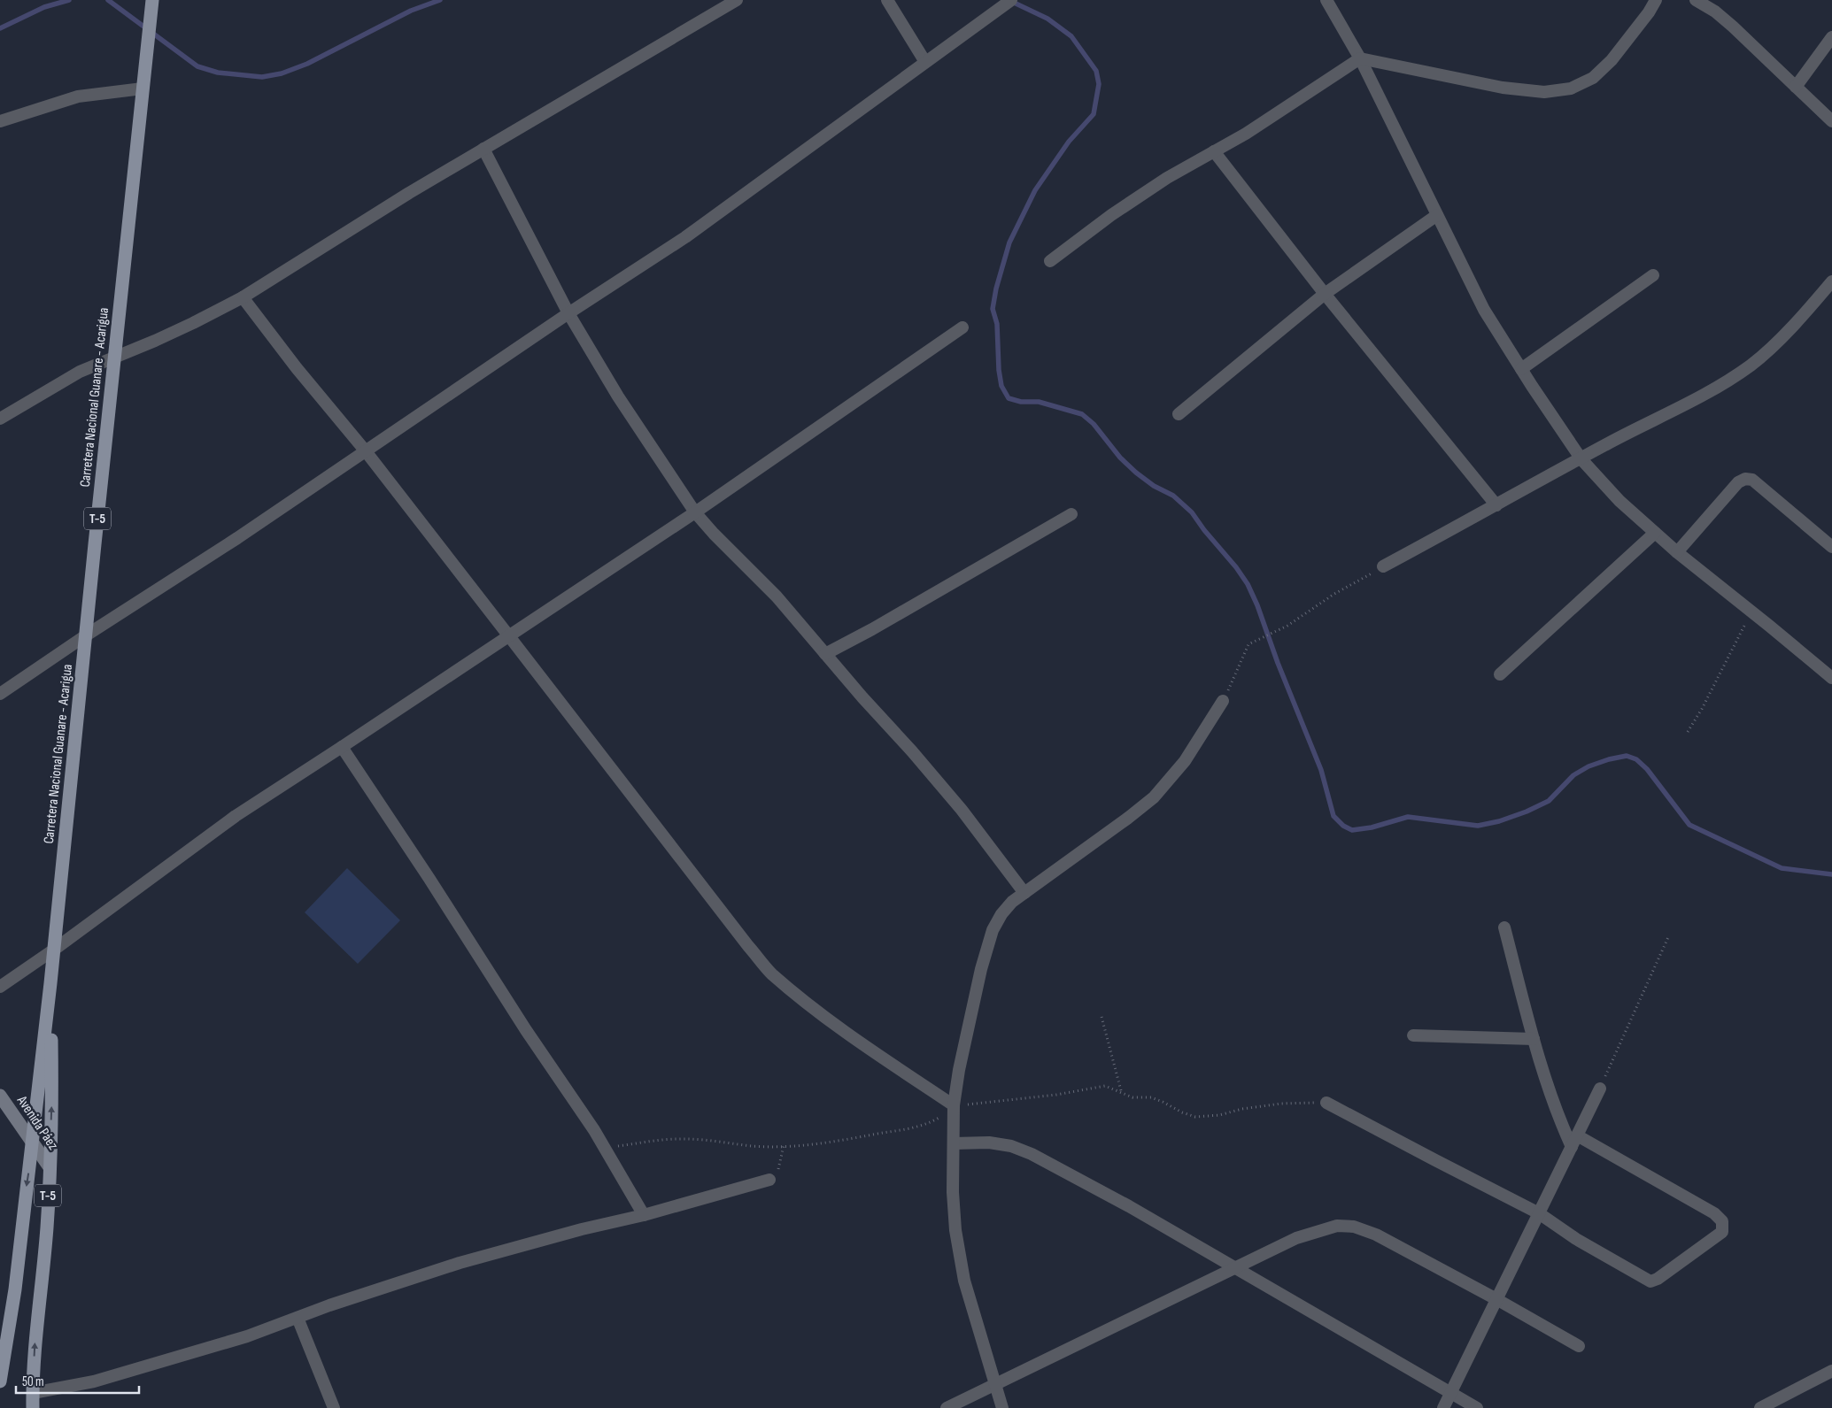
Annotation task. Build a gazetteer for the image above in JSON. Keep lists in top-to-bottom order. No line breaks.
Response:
{"streets":{"main road":["Carretera Nacional Guanare - Acarigua","T-5","Avenida Páez"]},"crossings":[["Carretera Nacional Guanare - Acarigua","Avenida Páez"]],"scale_bar":"50 m"}
